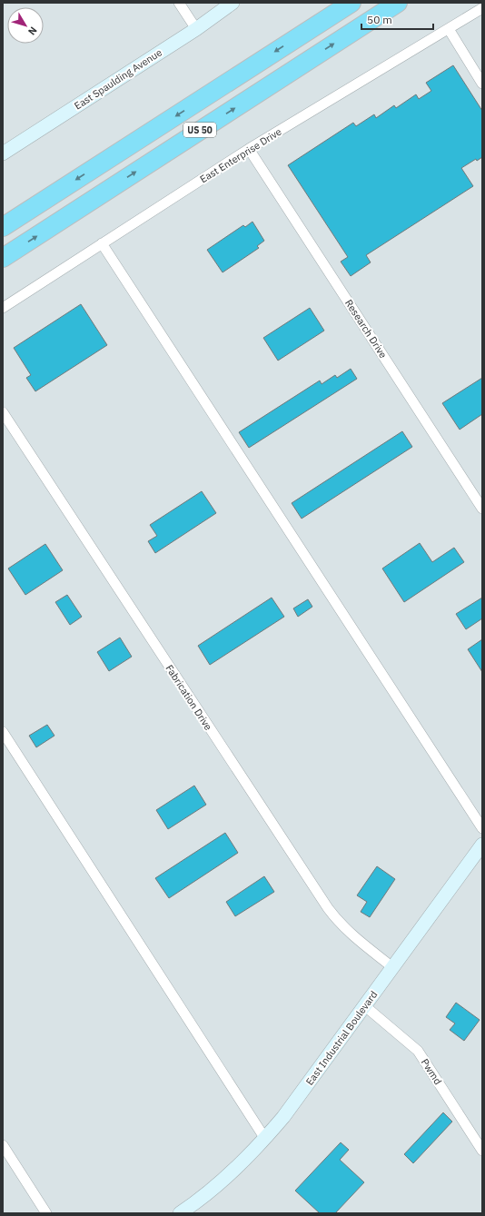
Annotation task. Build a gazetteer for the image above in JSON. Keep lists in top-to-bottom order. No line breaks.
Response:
{"streets":{"highway":["US 50"],"street":["East Spaulding Avenue","East Enterprise Drive","Research Drive","Fabrication Drive","East Industrial Boulevard","Pwmd"]},"crossings":[["East Enterprise Drive","Research Drive"],["Fabrication Drive","East Industrial Boulevard"],["East Industrial Boulevard","Pwmd"]],"scale_bar":"50 m","north":"bottom right"}
